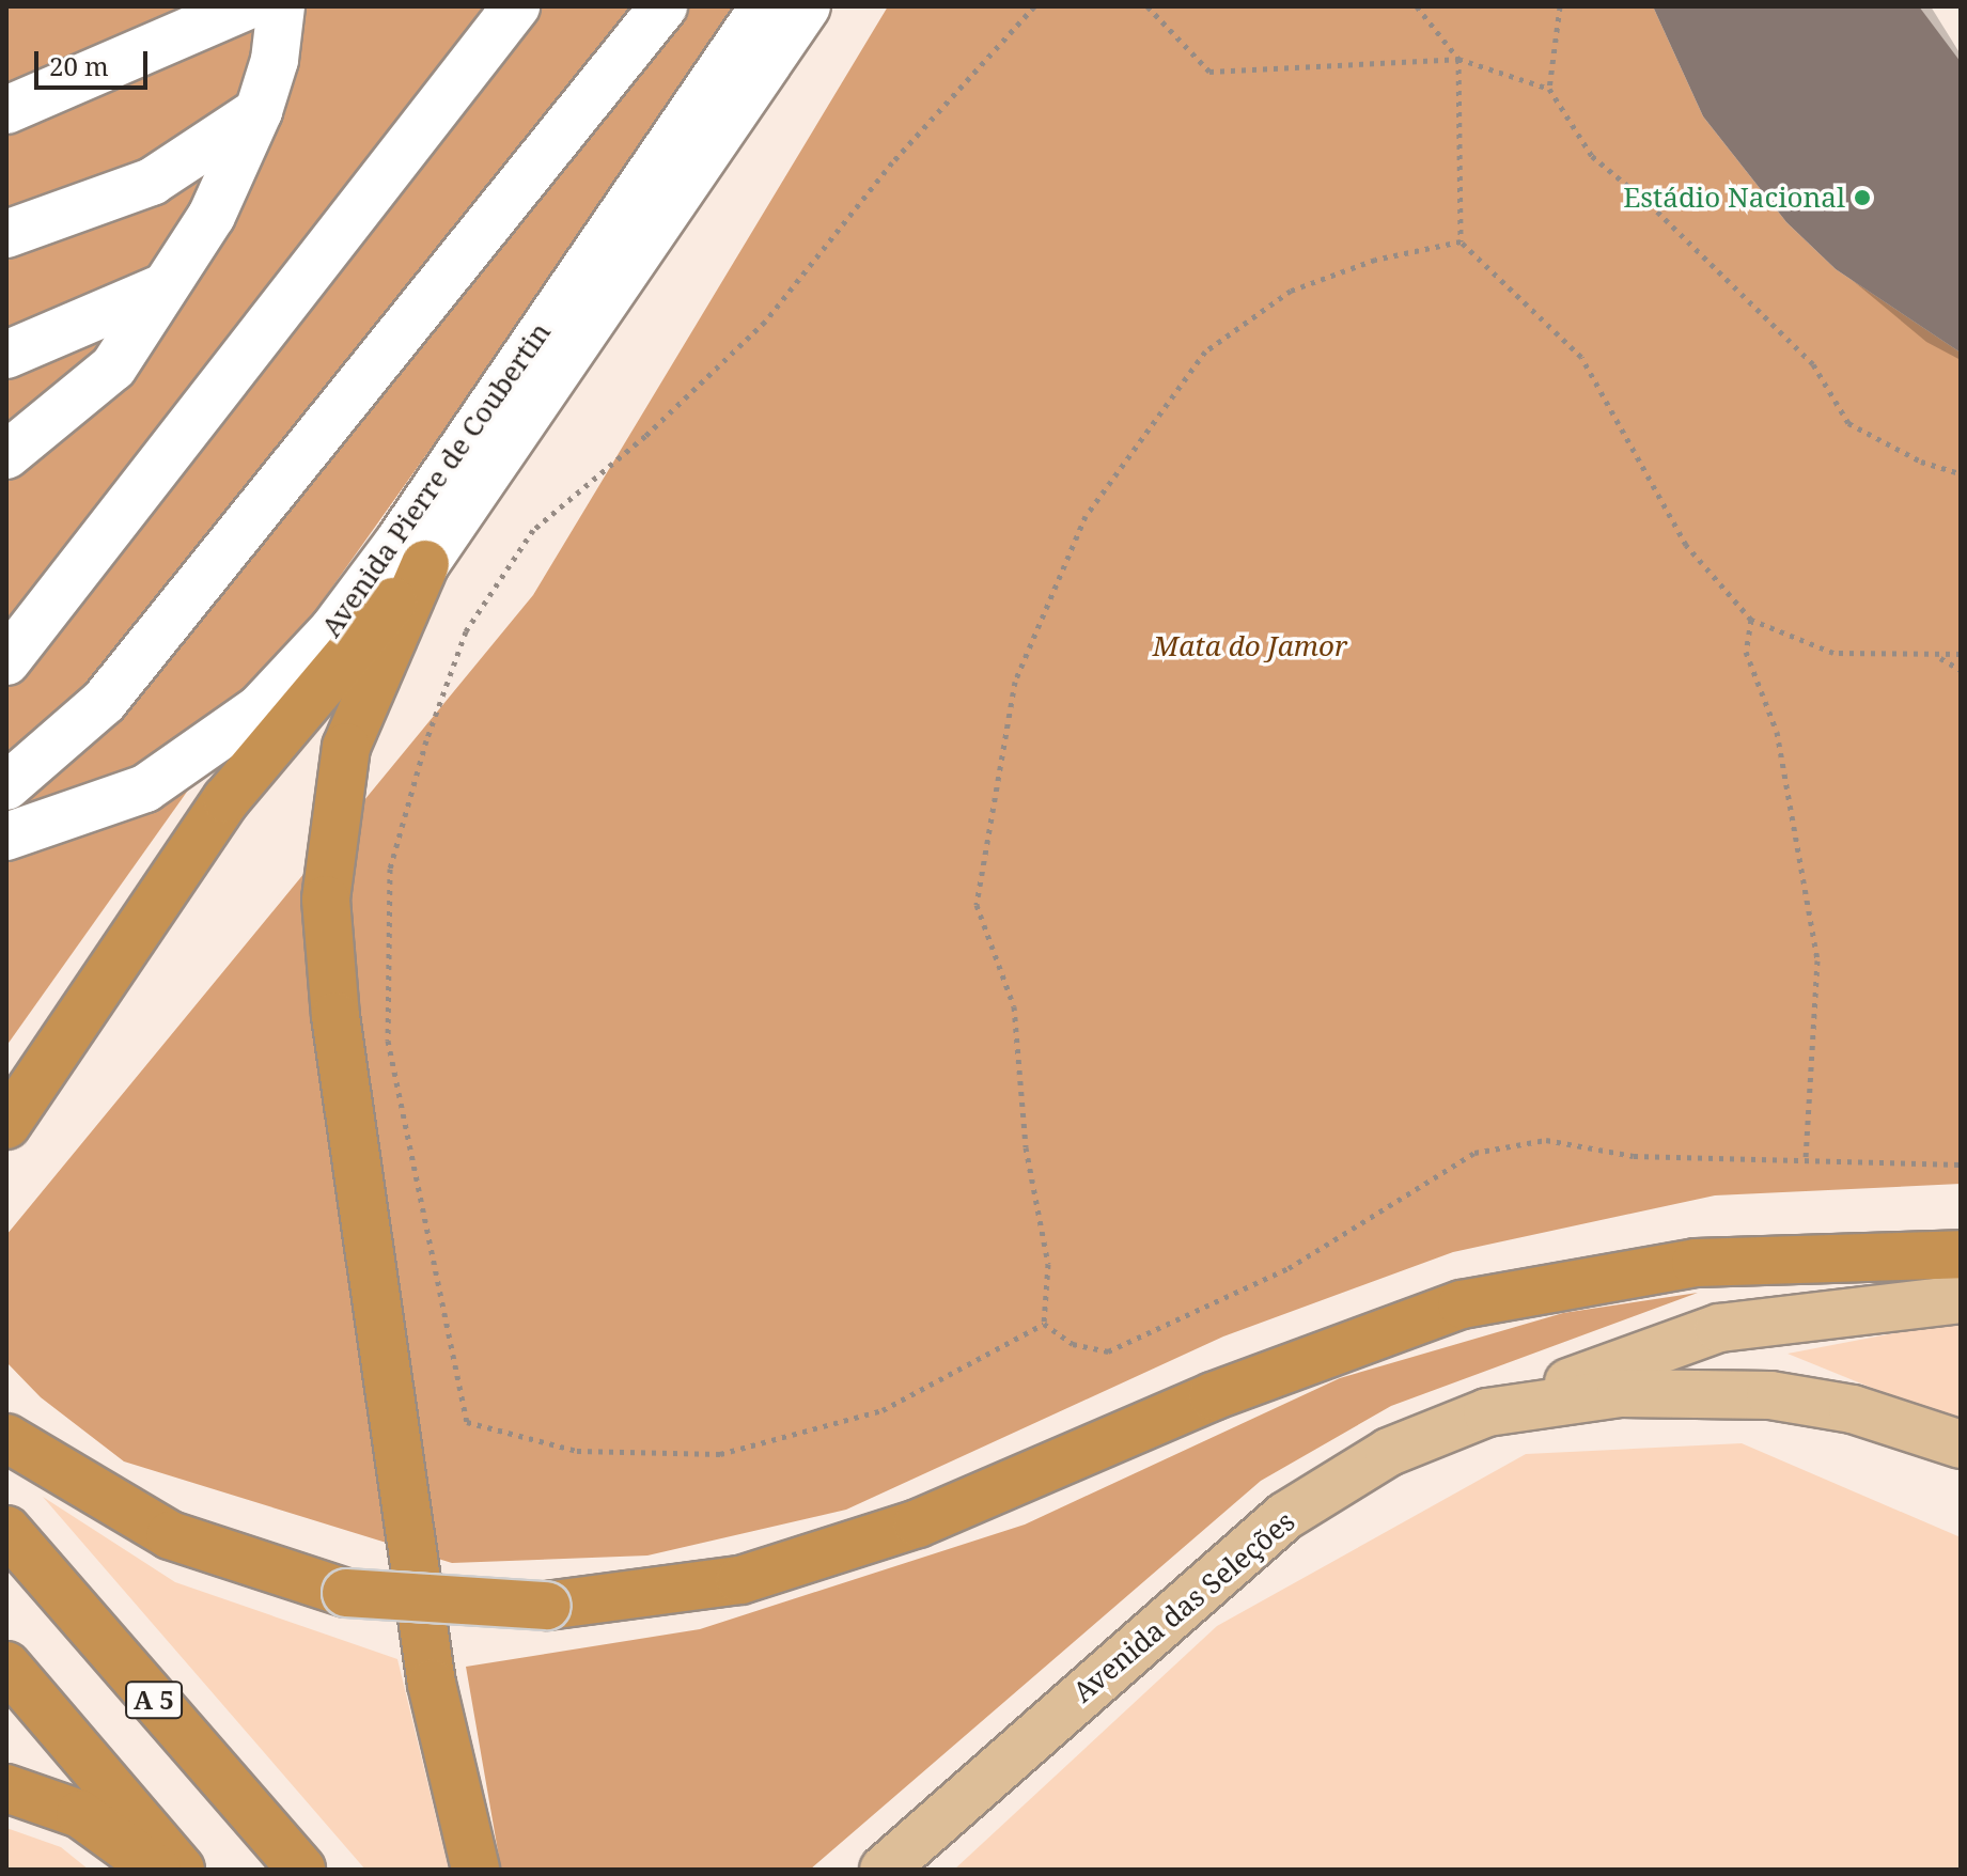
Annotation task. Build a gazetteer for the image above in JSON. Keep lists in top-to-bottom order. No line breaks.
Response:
{"streets":{"highway":["A 5"],"main road":["Avenida das Seleções"],"street":["Avenida Pierre de Coubertin"]},"parks":["Mata do Jamor"],"places":["Estádio Nacional"],"scale_bar":"20 m"}
